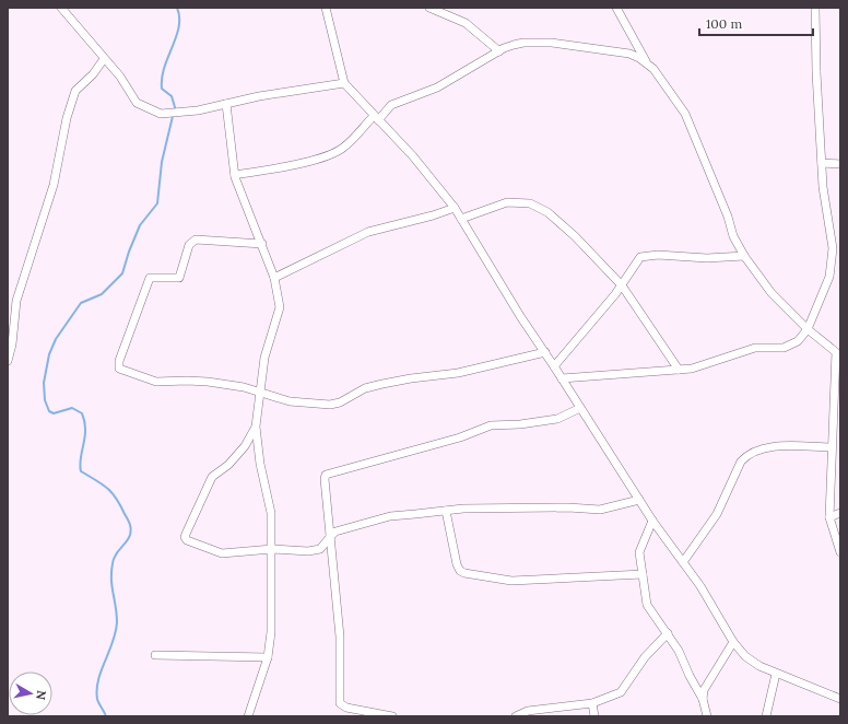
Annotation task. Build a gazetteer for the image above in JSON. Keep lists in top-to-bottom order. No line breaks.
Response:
{"scale_bar":"100 m","north":"right"}
